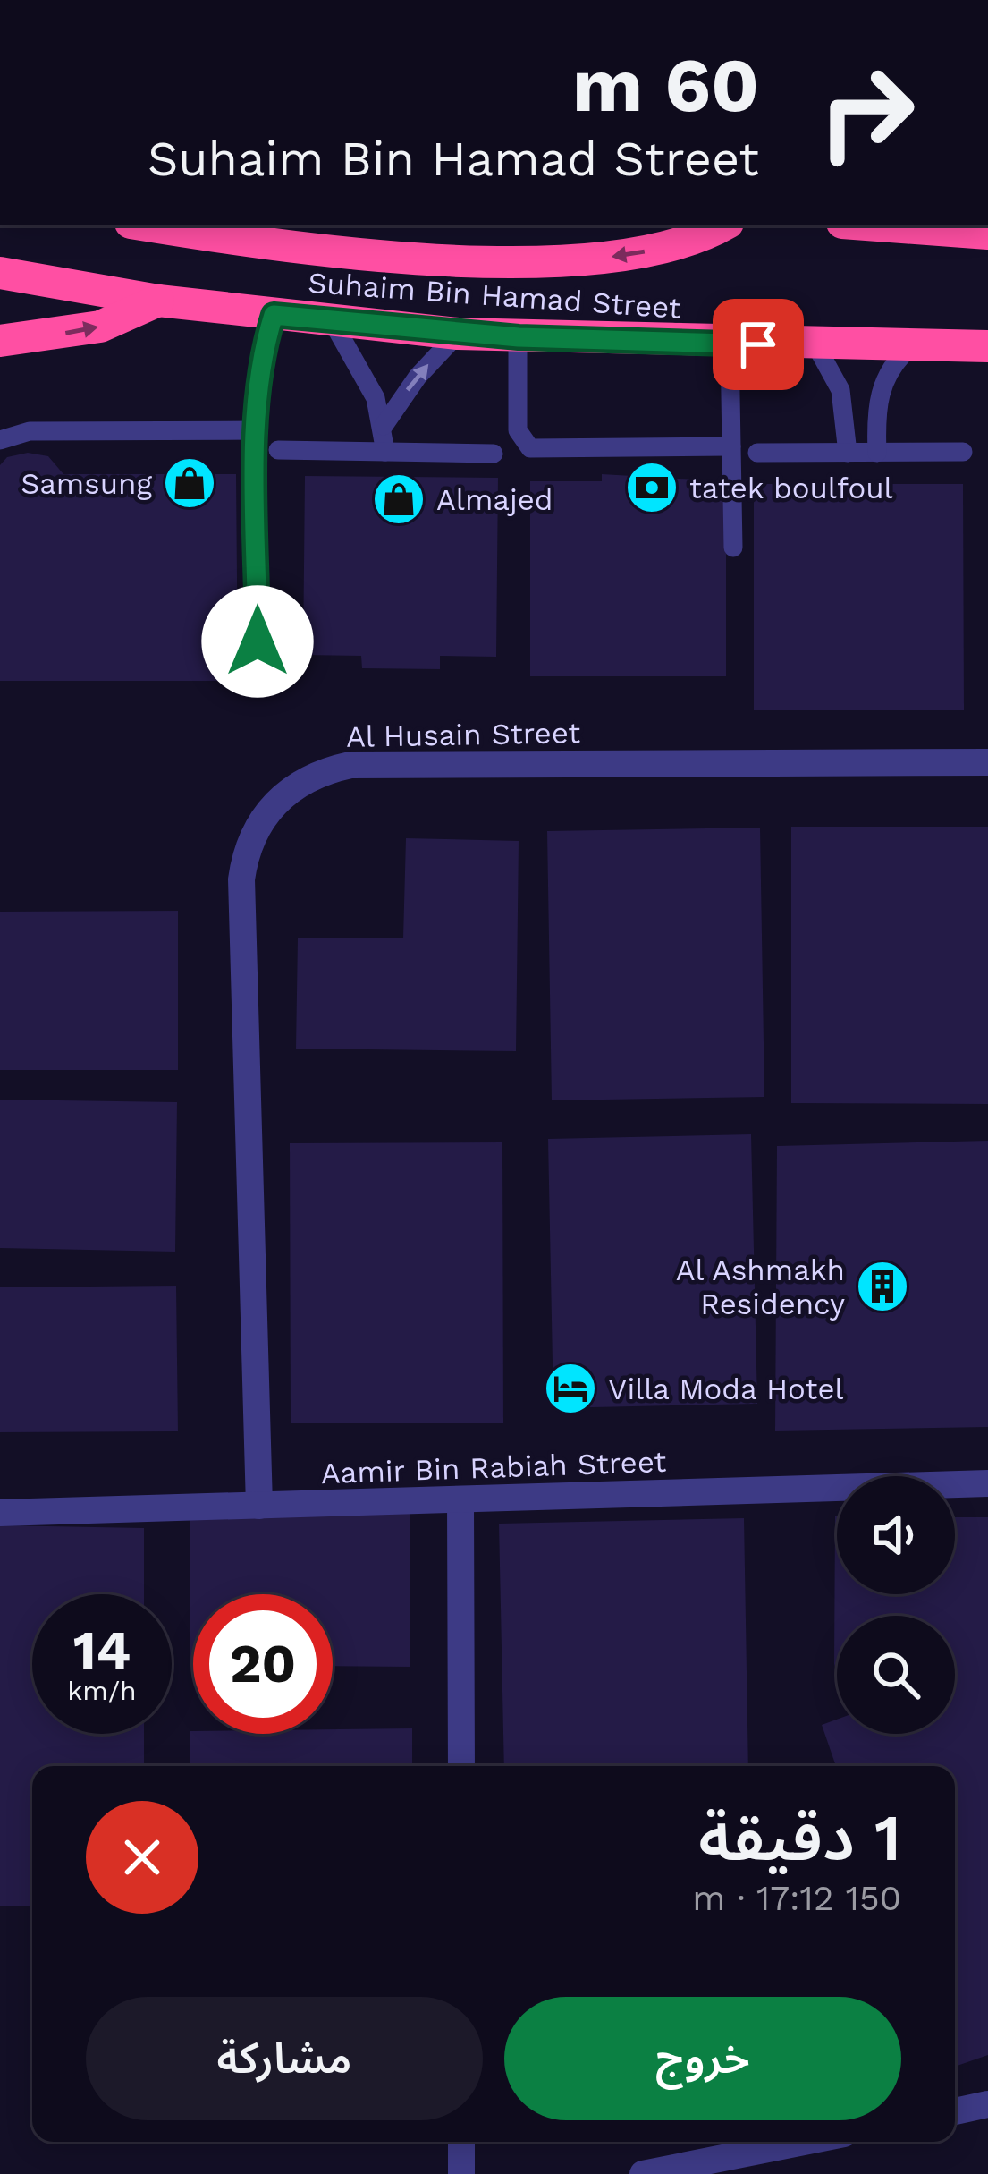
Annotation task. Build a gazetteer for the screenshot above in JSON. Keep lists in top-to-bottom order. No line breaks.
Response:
{"streets":{"highway":["Suhaim Bin Hamad Street"],"street":["Al Husain Street","Aamir Bin Rabiah Street"]},"crossings":[["Al Husain Street","Aamir Bin Rabiah Street"]],"places":{"shop":["Samsung","Almajed"],"bank":["tatek boulfoul"],"building":["Al Ashmakh Residency"],"hotel":["Villa Moda Hotel"]},"page":{"turn":["60 m","Suhaim Bin Hamad Street"],"speed":"14 km/h","limit":"20","heading":["1 دقيقة","150 m · 17:12"],"buttons":["خروج","مشاركة"]}}
